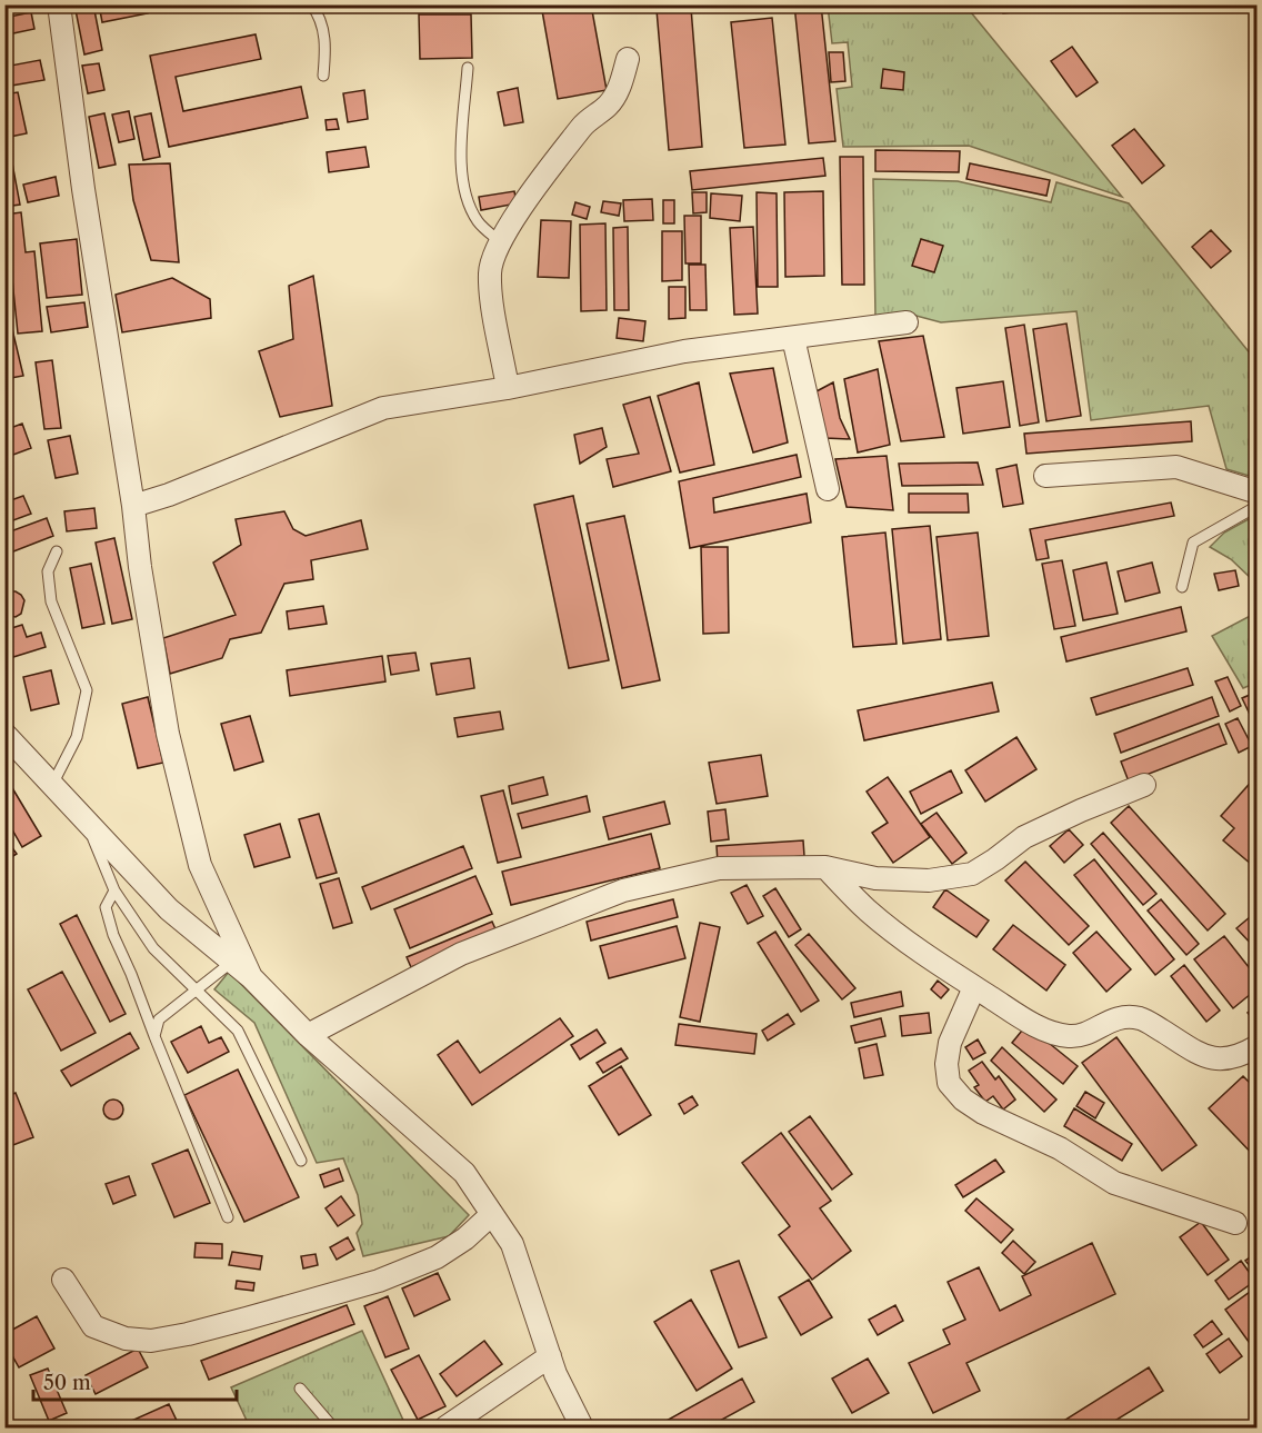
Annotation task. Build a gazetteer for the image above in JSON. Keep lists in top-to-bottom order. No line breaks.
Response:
{"scale_bar":"50 m"}
